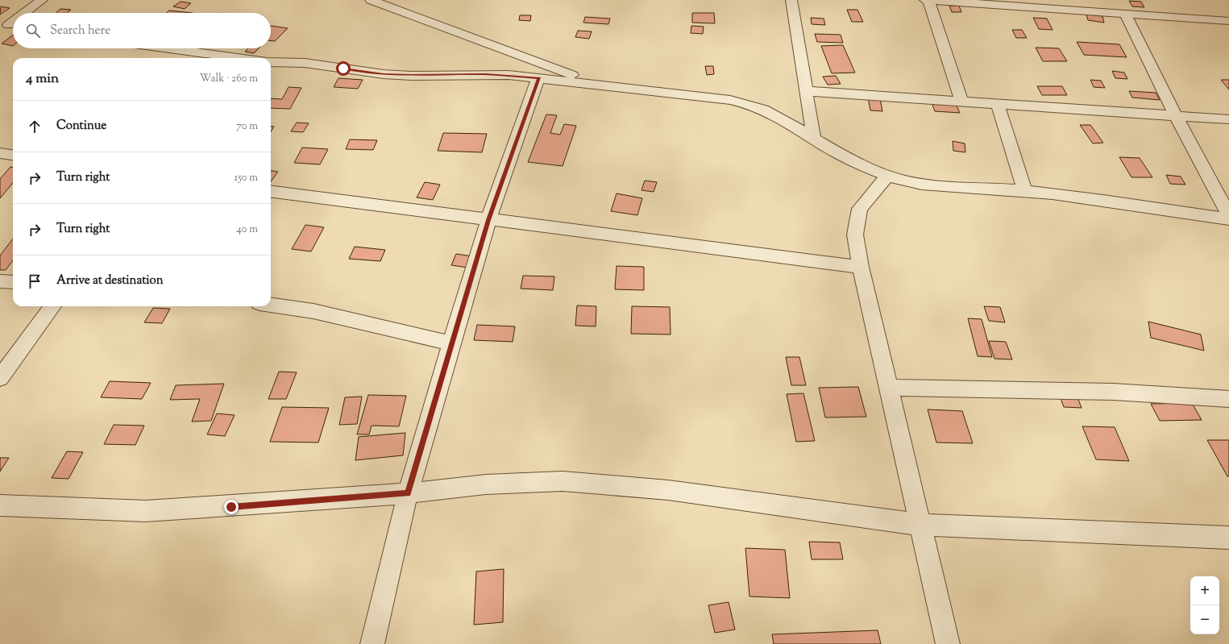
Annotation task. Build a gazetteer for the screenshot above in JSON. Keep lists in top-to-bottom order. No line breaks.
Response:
{"page":{"search":"Search here","heading":["4 min","Walk · 260 m"],"list":[["Continue","70 m"],["Turn right","150 m"],["Turn right","40 m"],"Arrive at destination"],"map_buttons":["+","−"]}}
